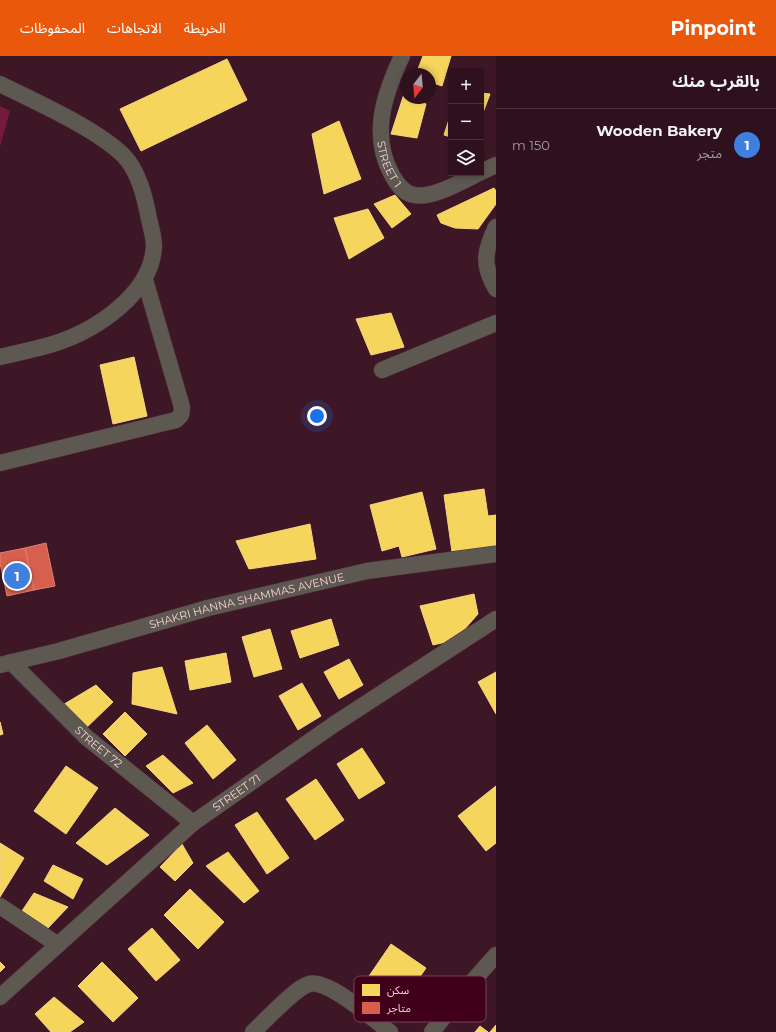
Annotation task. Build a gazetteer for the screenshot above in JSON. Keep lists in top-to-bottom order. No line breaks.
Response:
{"streets":{"street":["STREET 1","SHAKRI HANNA SHAMMAS AVENUE","STREET 72","STREET 71"]},"crossings":[["SHAKRI HANNA SHAMMAS AVENUE","STREET 72"],["STREET 72","STREET 71"]],"legend":["سكن","متاجر"],"north":"bottom","page":{"header":"Pinpoint","nav":["الخريطة","الاتجاهات","المحفوظات"],"heading":"بالقرب منك","map_buttons":["+","−"],"list":[{"mark":"1","name":"Wooden Bakery","note":"متجر","value":"150 m"}],"pins":"1"}}
